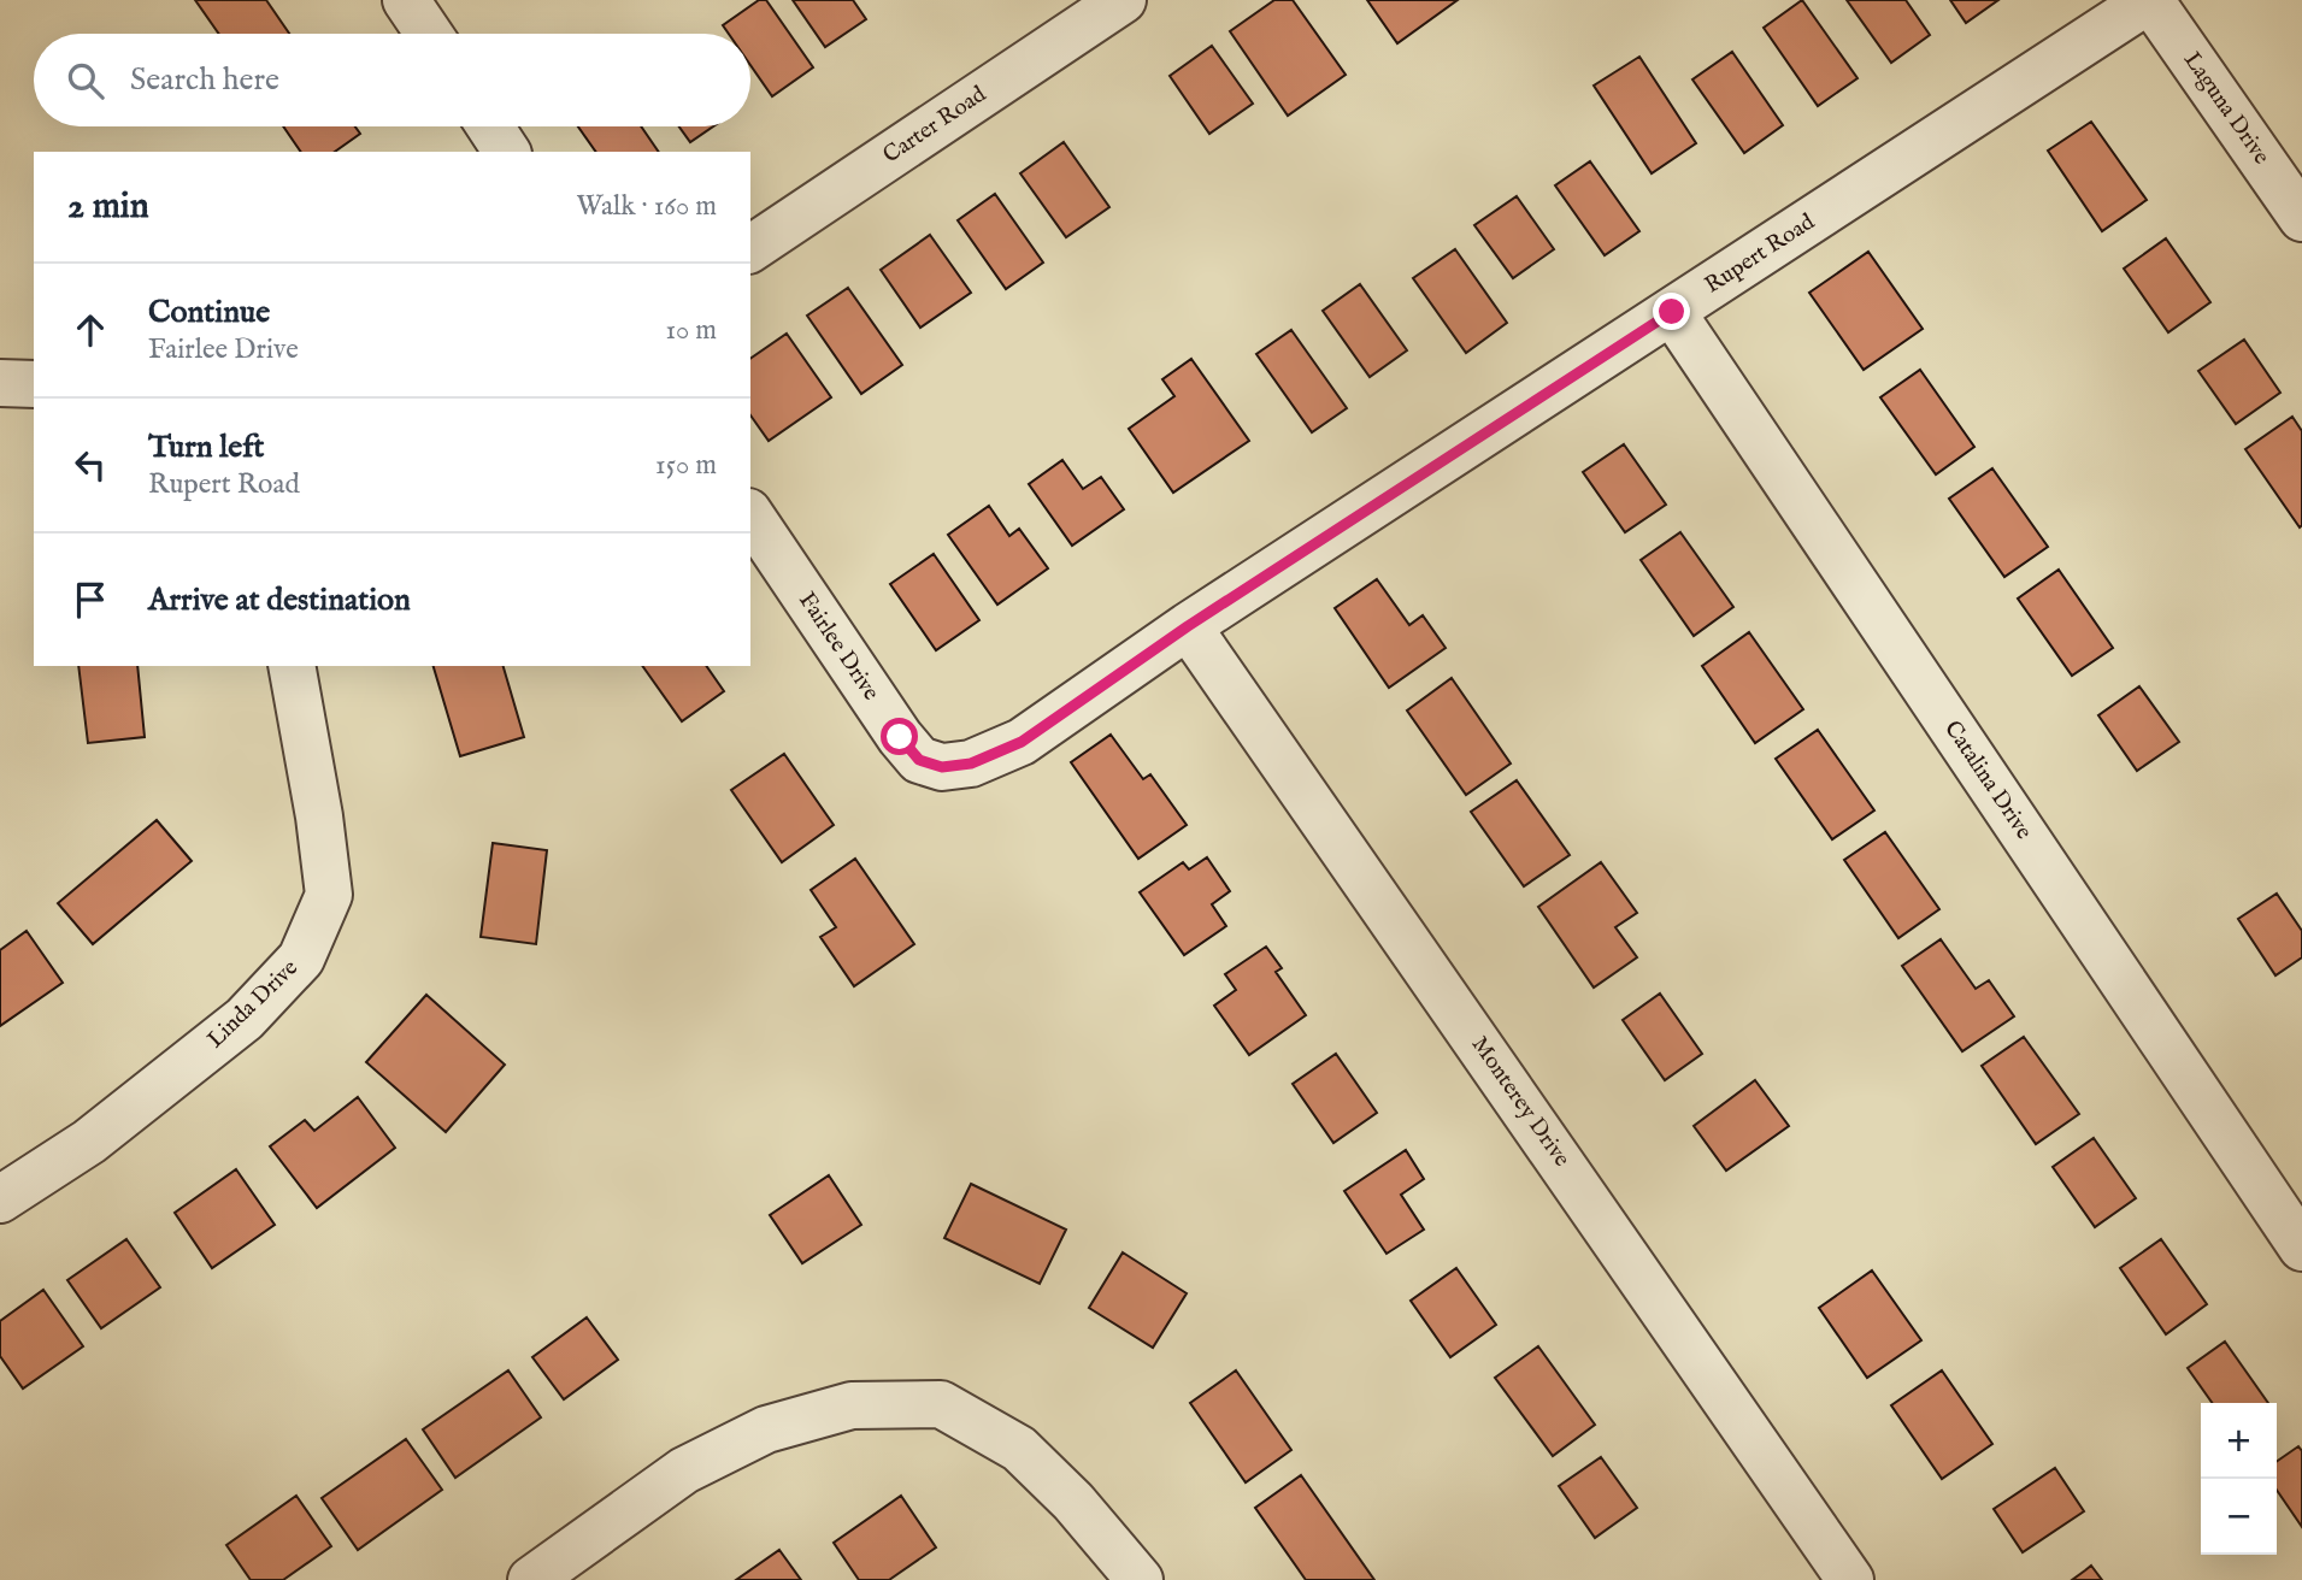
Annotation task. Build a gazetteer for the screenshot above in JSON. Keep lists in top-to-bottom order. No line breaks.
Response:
{"streets":{"street":["Laguna Drive","Carter Road","Rupert Road","Fairlee Drive","Catalina Drive","Linda Drive","Monterey Drive"]},"crossings":[["Laguna Drive","Rupert Road"],["Rupert Road","Fairlee Drive"],["Rupert Road","Catalina Drive"],["Rupert Road","Monterey Drive"]],"page":{"search":"Search here","heading":["2 min","Walk · 160 m"],"list":[["Continue","Fairlee Drive","10 m"],["Turn left","Rupert Road","150 m"],"Arrive at destination"],"map_buttons":["+","−"]}}
